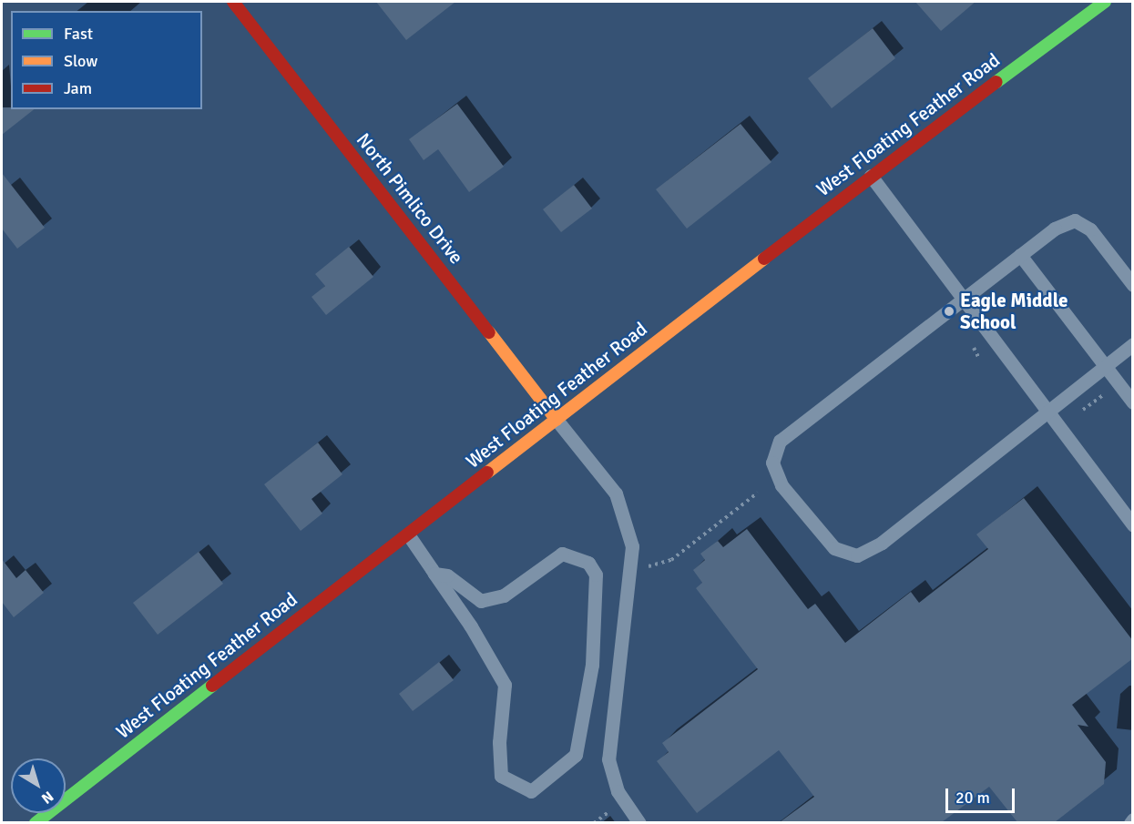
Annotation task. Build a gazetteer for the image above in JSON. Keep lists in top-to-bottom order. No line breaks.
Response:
{"streets":{"main road":["West Floating Feather Road","North Pimlico Drive"]},"crossings":[["West Floating Feather Road","North Pimlico Drive"]],"places":["Eagle Middle School"],"legend":["Fast","Slow","Jam"],"scale_bar":"20 m","north":"bottom right"}
